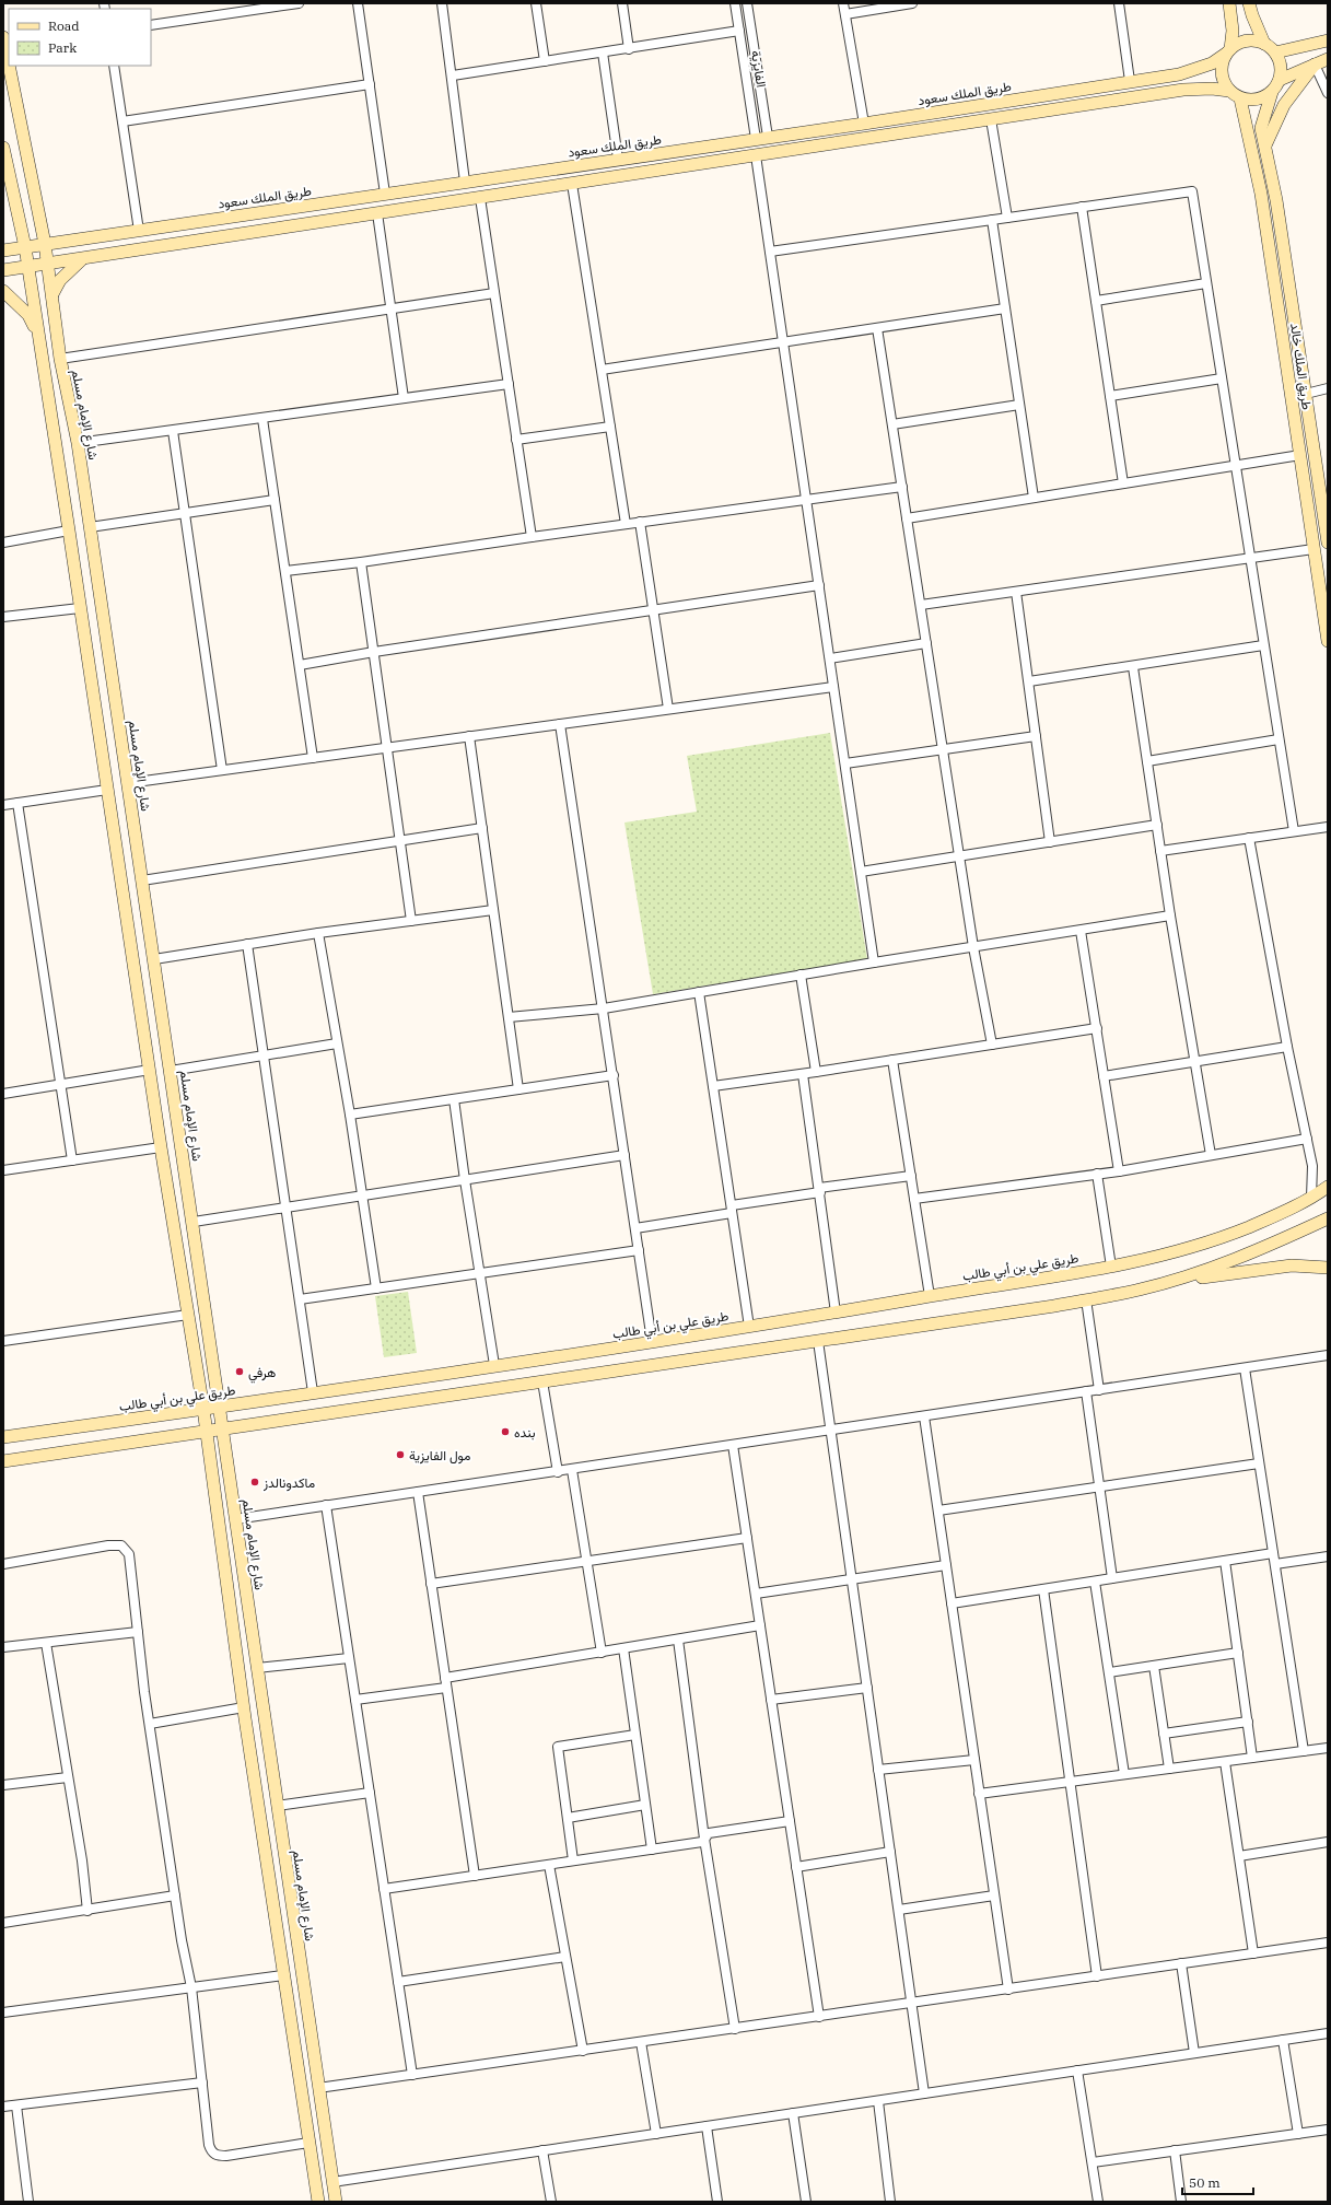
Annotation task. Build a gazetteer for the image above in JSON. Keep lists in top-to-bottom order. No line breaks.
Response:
{"streets":{"main road":["طريق الملك سعود","طريق الملك خالد","شارع الإمام مسلم","طريق علي بن أبي طالب"],"street":["الفايزية"]},"crossings":[["الفايزية","طريق الملك سعود"],["طريق الملك سعود","طريق الملك خالد"],["طريق الملك سعود","شارع الإمام مسلم"],["شارع الإمام مسلم","طريق علي بن أبي طالب"]],"places":["هرفي","بنده","مول الفايزية","ماكدونالدز"],"legend":["Road","Park"],"scale_bar":"50 m"}
